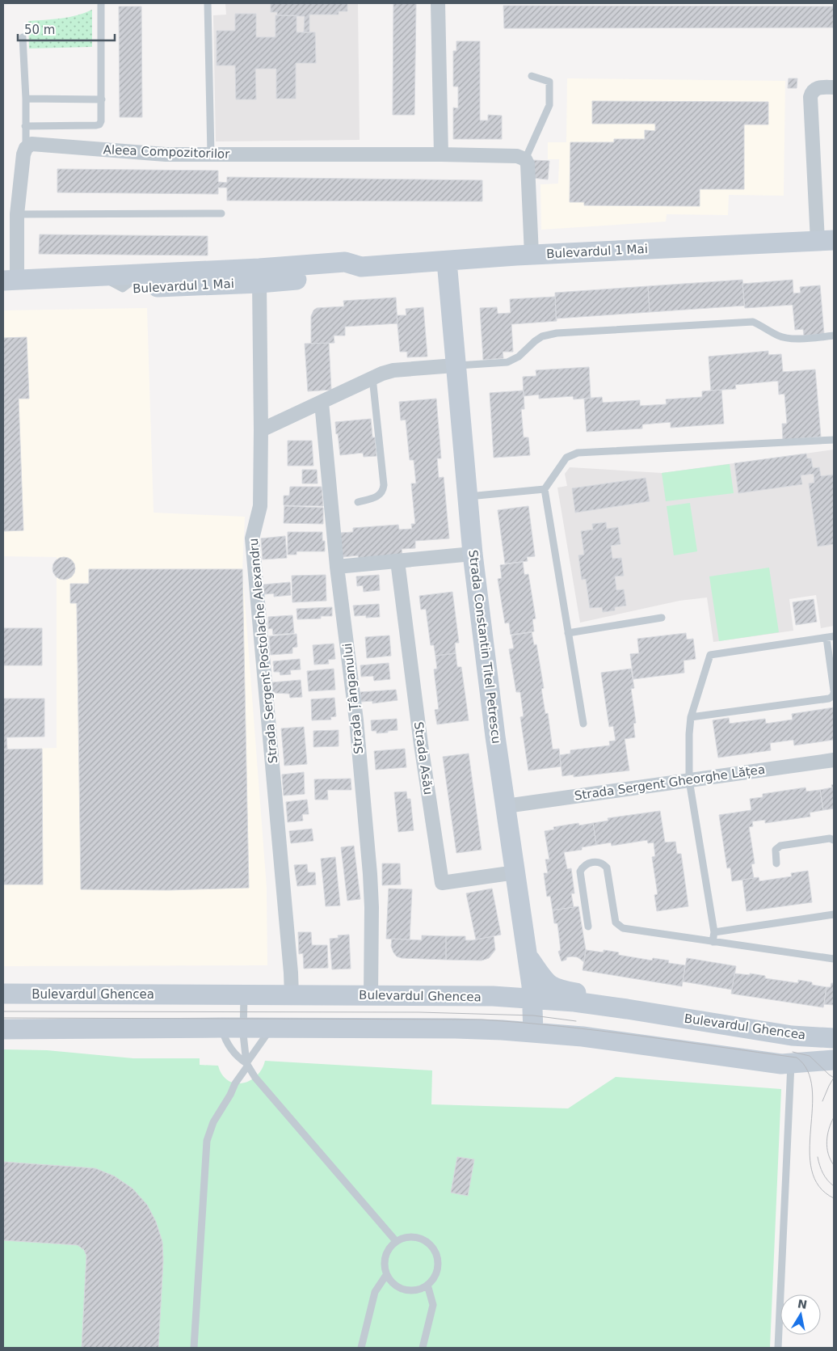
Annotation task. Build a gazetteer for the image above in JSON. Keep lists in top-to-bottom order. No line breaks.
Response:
{"streets":{"main road":["Bulevardul 1 Mai","Strada Constantin Titel Petrescu","Bulevardul Ghencea"],"street":["Aleea Compozitorilor","Strada Sergent Postolache Alexandru","Strada Țânganului","Strada Asău","Strada Sergent Gheorghe Lățea"]},"crossings":[["Bulevardul 1 Mai","Strada Constantin Titel Petrescu"],["Bulevardul 1 Mai","Strada Sergent Postolache Alexandru"],["Strada Constantin Titel Petrescu","Strada Asău"],["Strada Constantin Titel Petrescu","Strada Sergent Gheorghe Lățea"],["Strada Constantin Titel Petrescu","Bulevardul Ghencea"],["Strada Sergent Postolache Alexandru","Bulevardul Ghencea"],["Strada Țânganului","Bulevardul Ghencea"]],"scale_bar":"50 m","north":"top"}
